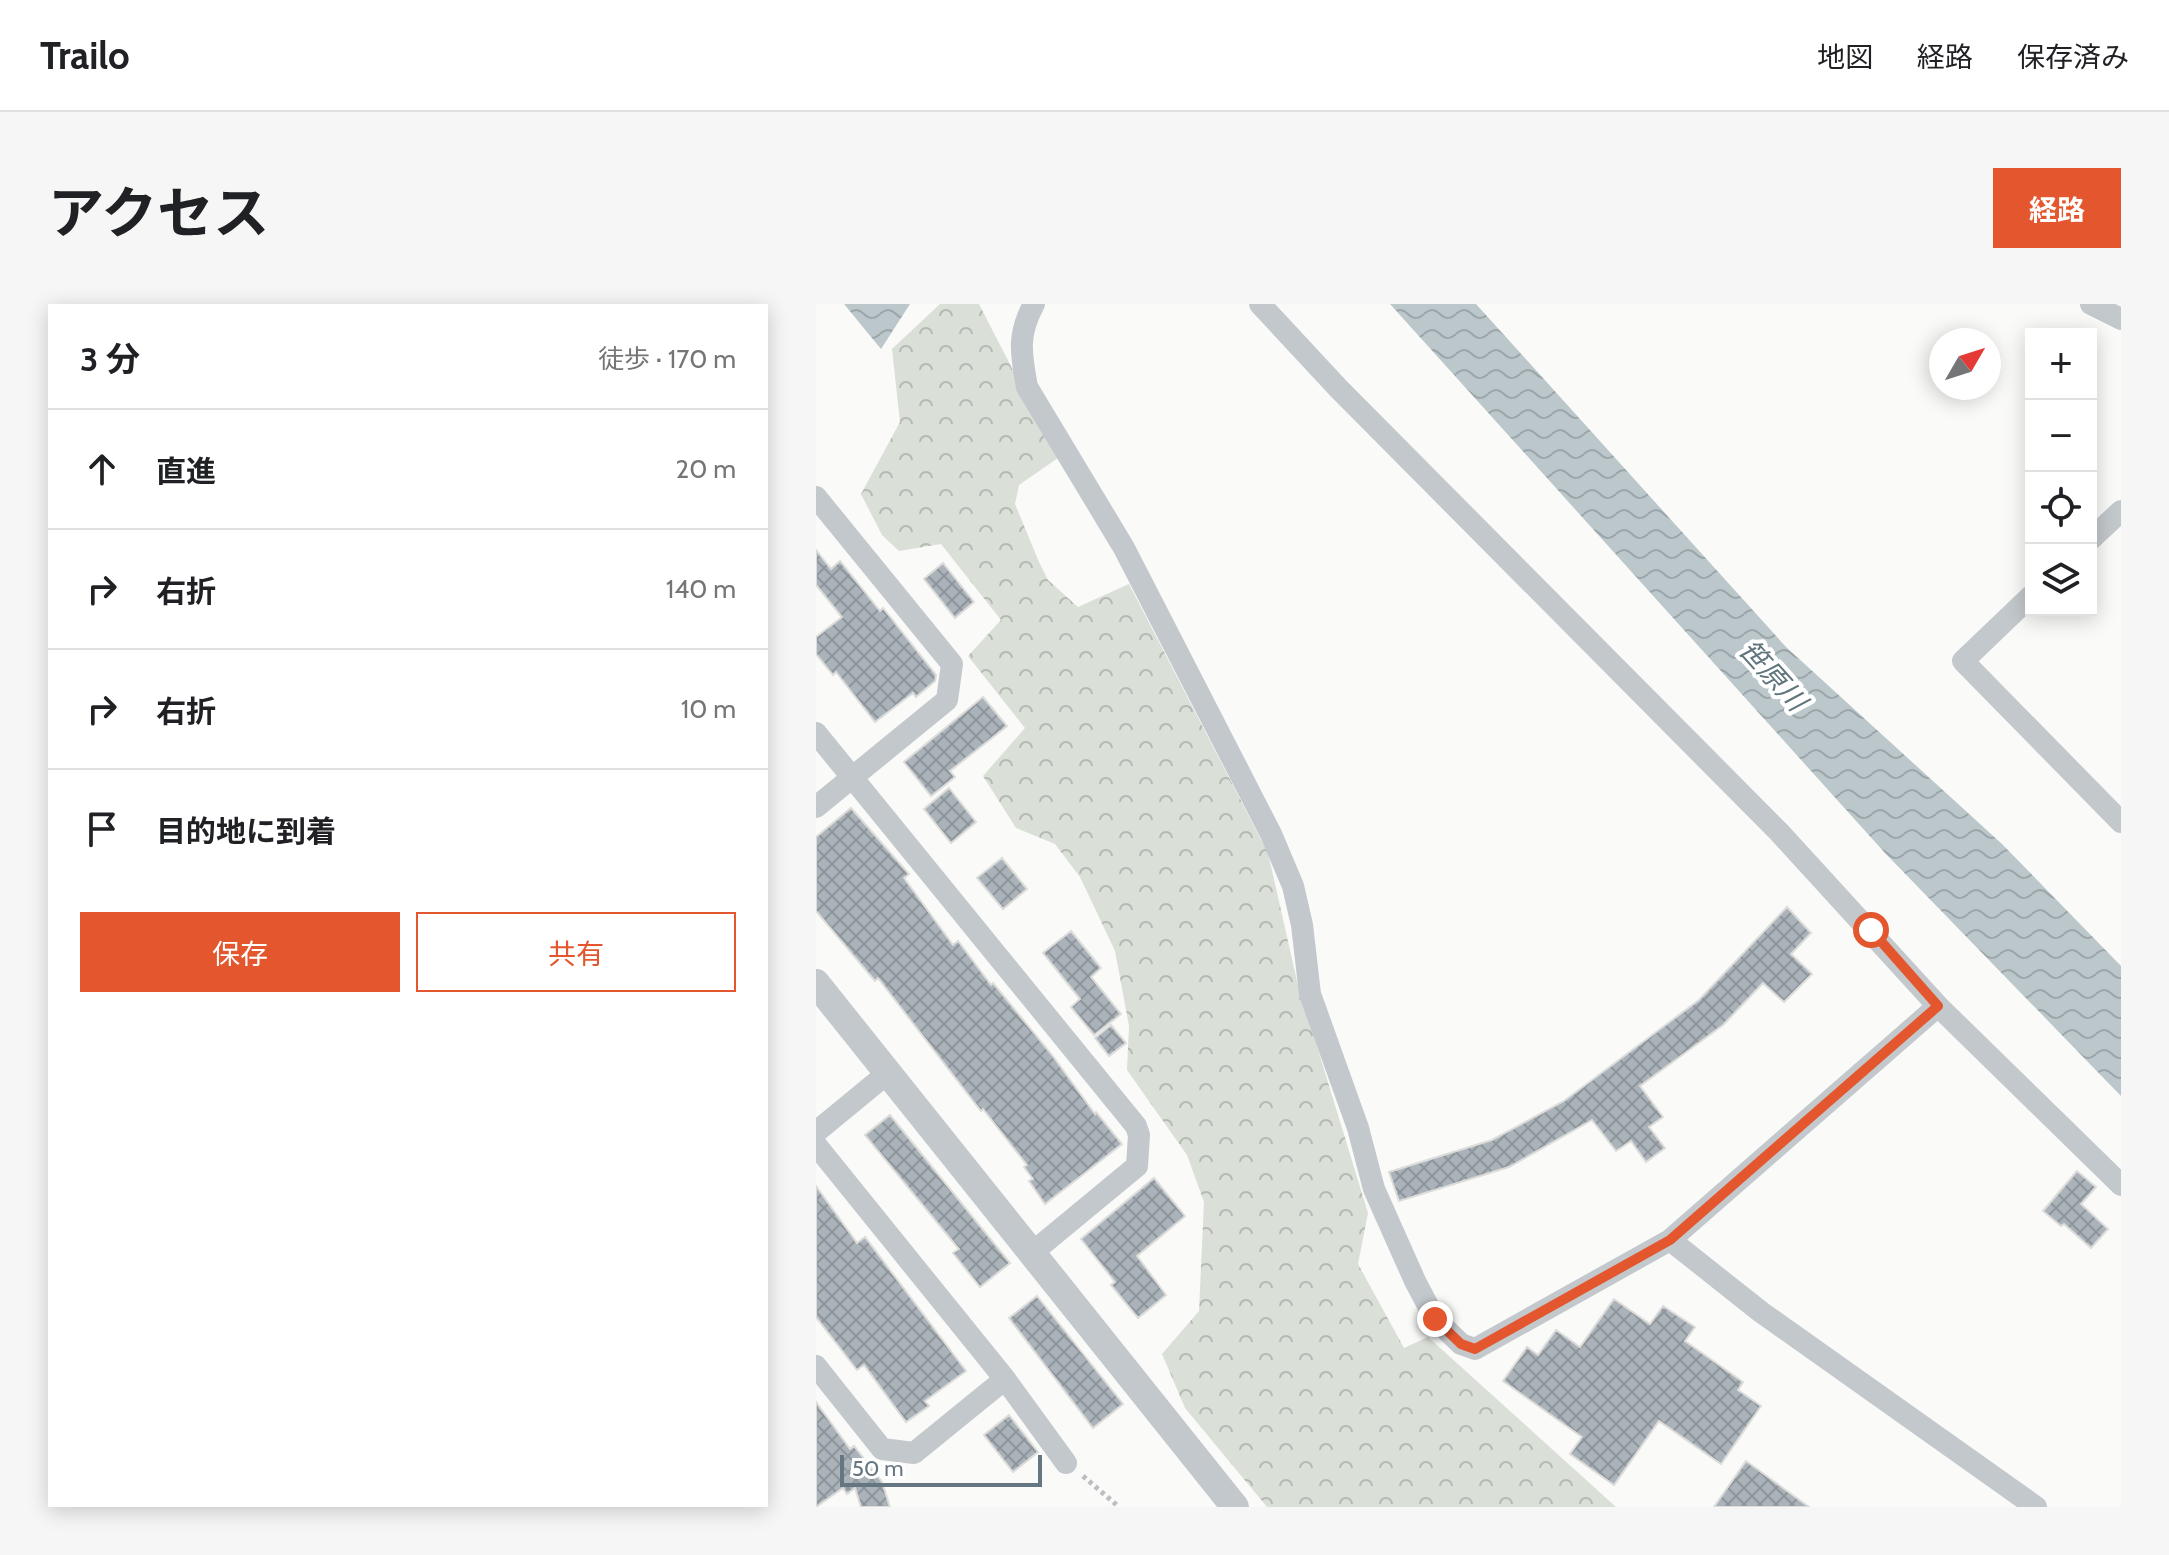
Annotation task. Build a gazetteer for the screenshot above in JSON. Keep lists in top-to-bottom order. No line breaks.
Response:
{"water":["笹原川"],"scale_bar":"50 m","north":"top right","page":{"header":"Trailo","nav":["地図","経路","保存済み"],"title":"アクセス","buttons":["経路",["保存","共有"]],"heading":["3 分","徒歩 · 170 m"],"map_buttons":["+","−"],"list":[["直進","20 m"],["右折","140 m"],["右折","10 m"],"目的地に到着"],"scale":"50 m"}}
